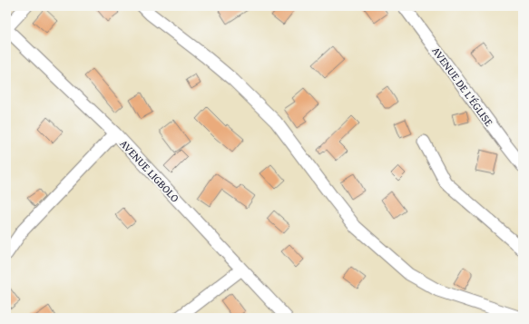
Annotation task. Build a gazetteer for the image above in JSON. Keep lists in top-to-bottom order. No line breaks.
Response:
{"streets":{"street":["AVENUE DE L'ÉGLISE","AVENUE LIGBOLO"]}}
